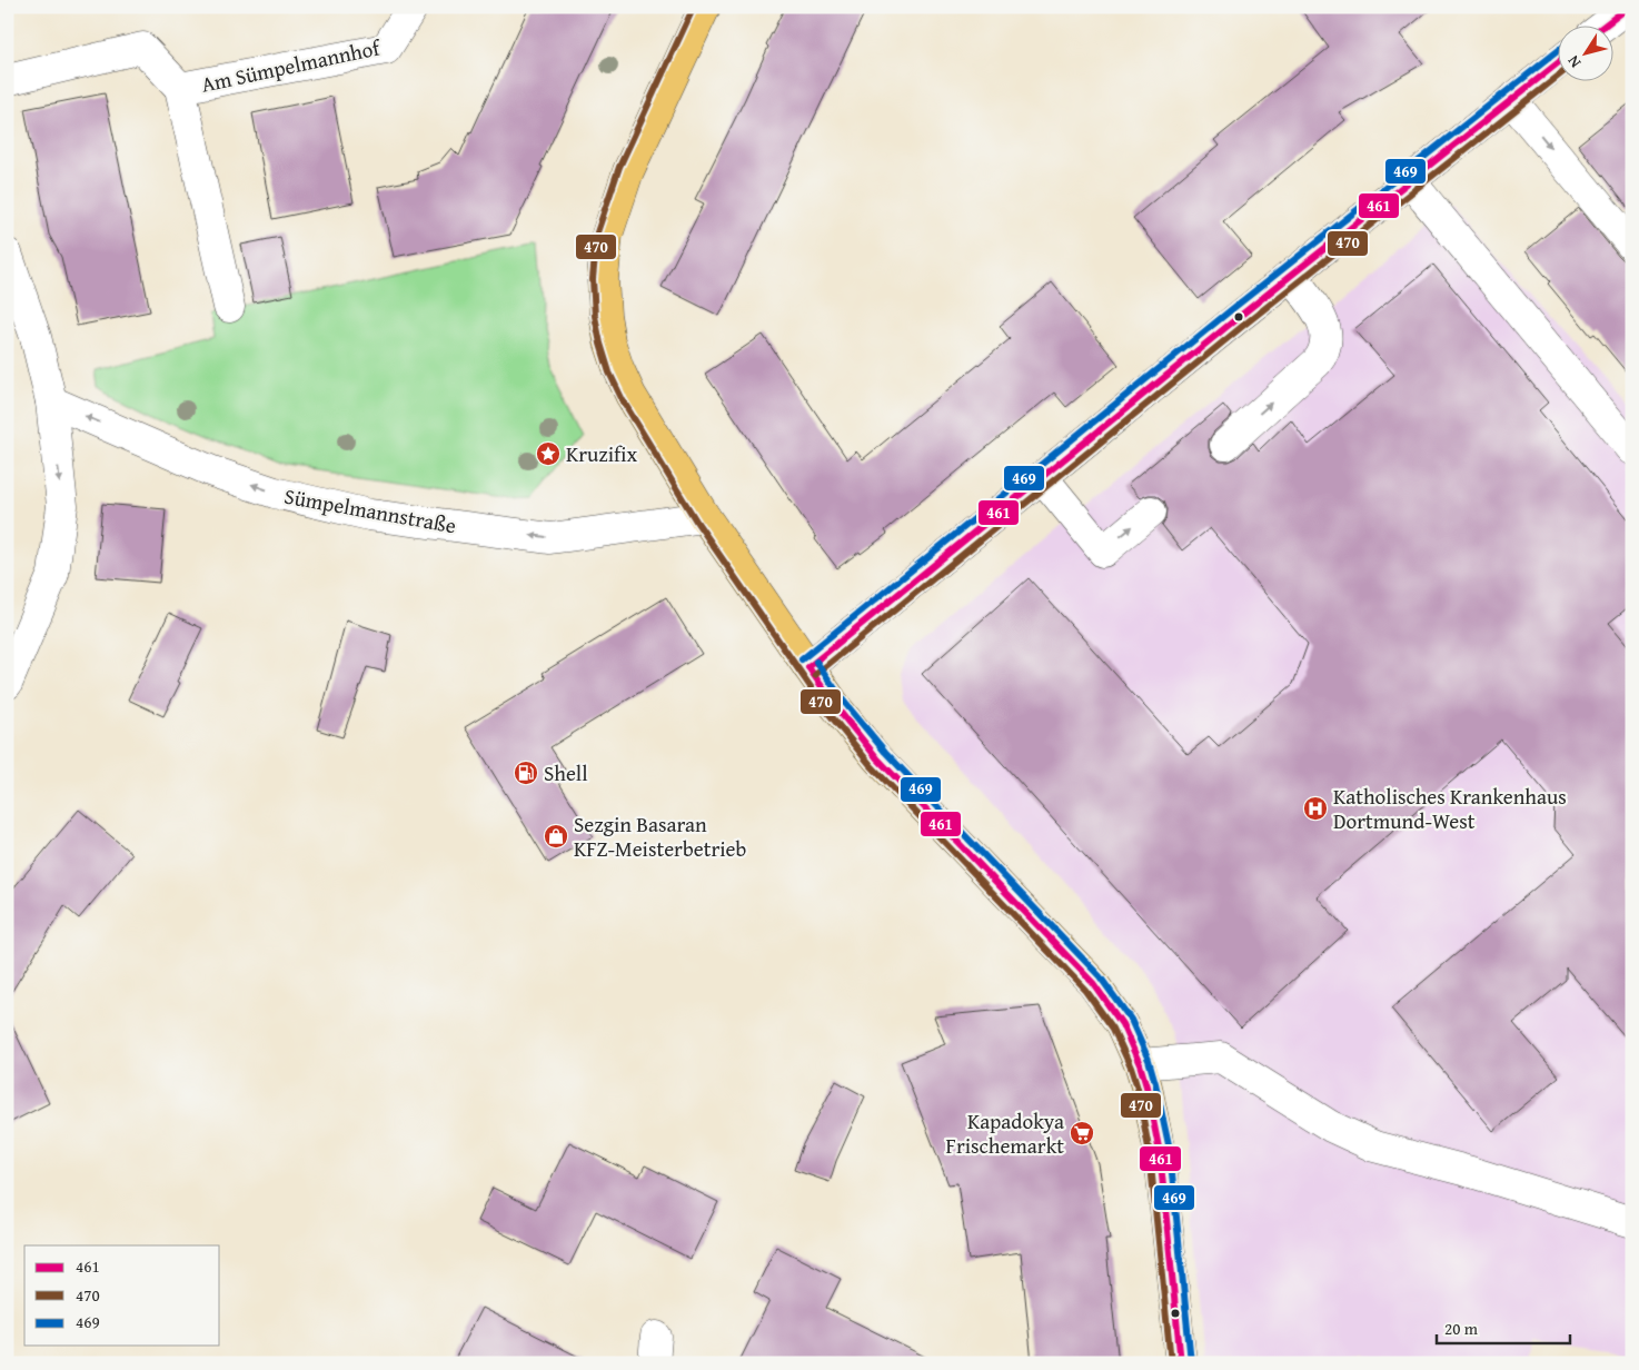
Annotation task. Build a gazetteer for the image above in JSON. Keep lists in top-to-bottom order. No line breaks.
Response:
{"streets":{"street":["Am Sümpelmannhof","Sümpelmannstraße"]},"one_way":["Sümpelmannstraße"],"places":{"place":["Kruzifix"],"fuel station":["Shell"],"hospital":["Katholisches Krankenhaus Dortmund-West"],"shop":["Sezgin Basaran KFZ-Meisterbetrieb"],"supermarket":["Kapadokya Frischemarkt"]},"lines":["transit line 461","transit line 470","transit line 469"],"legend":["461","470","469"],"scale_bar":"20 m","north":"bottom left"}
